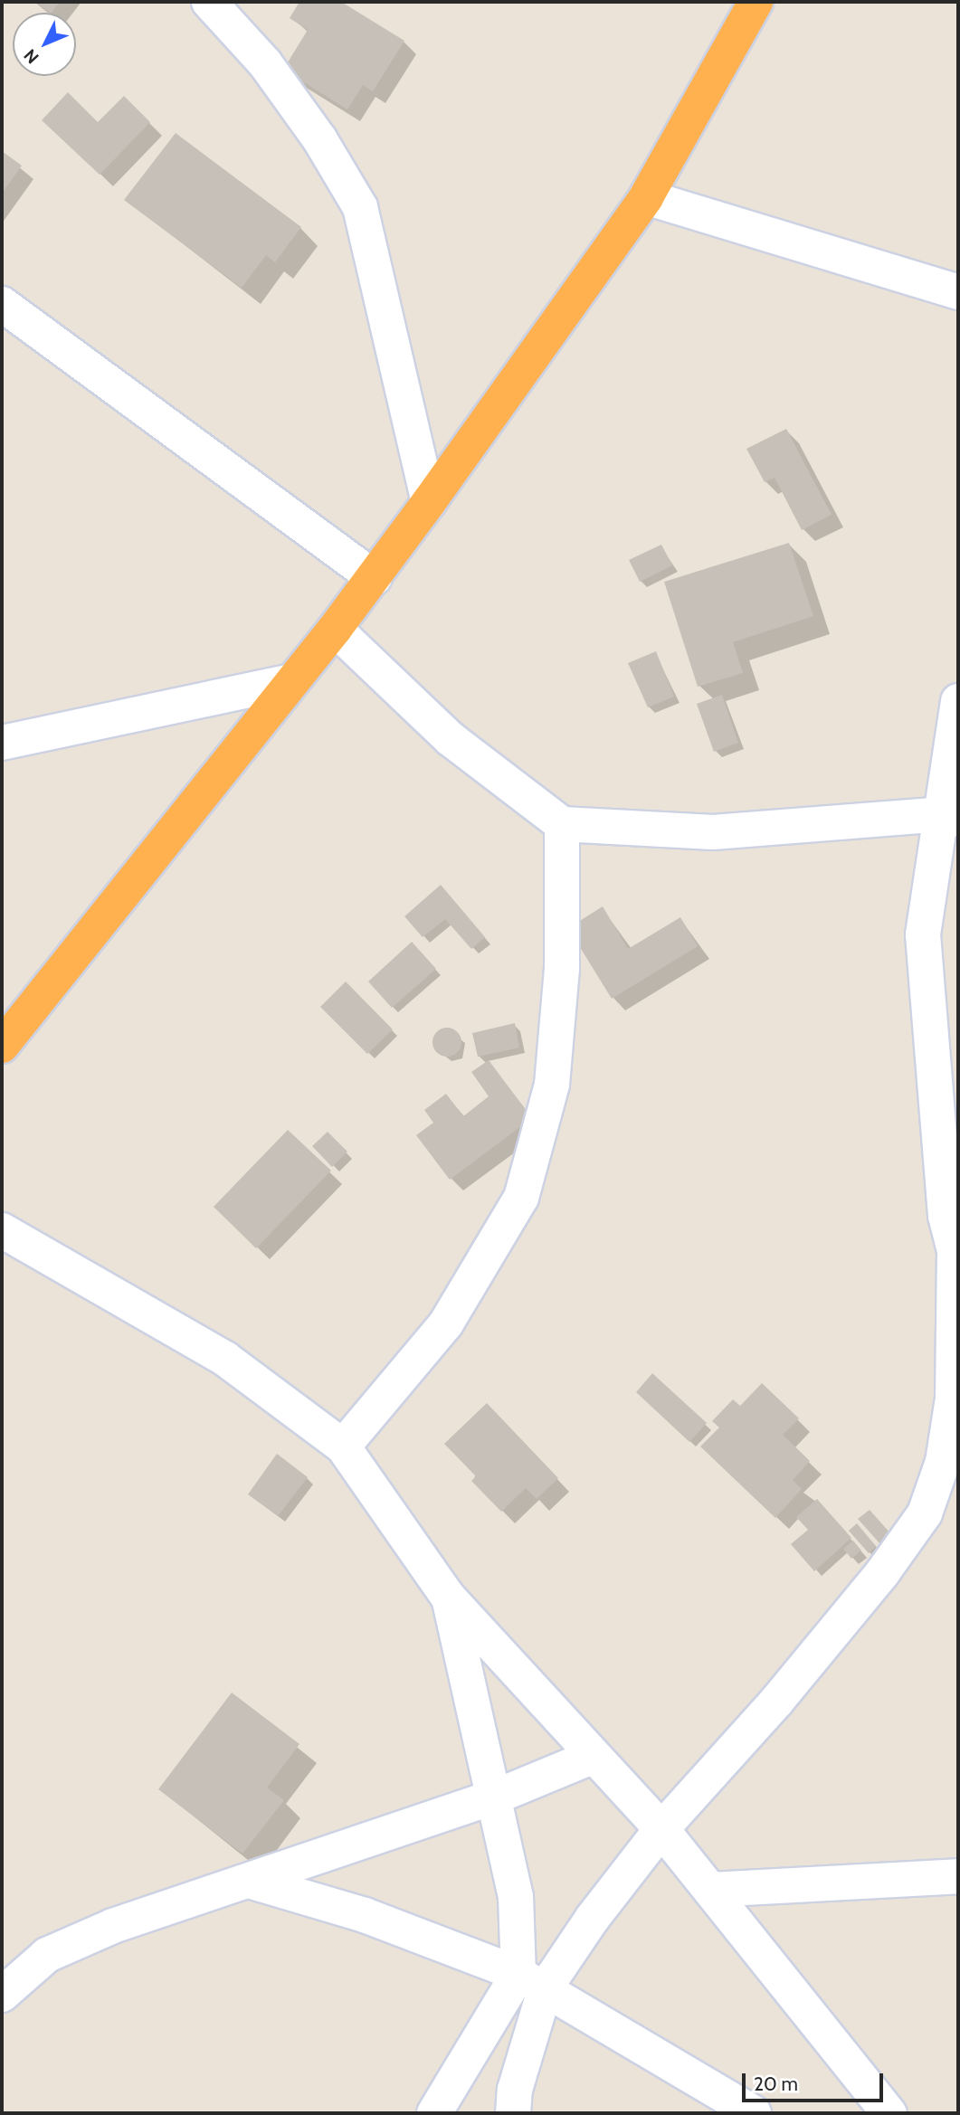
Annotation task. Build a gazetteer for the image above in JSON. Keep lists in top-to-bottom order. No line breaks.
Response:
{"scale_bar":"20 m","north":"bottom left"}
